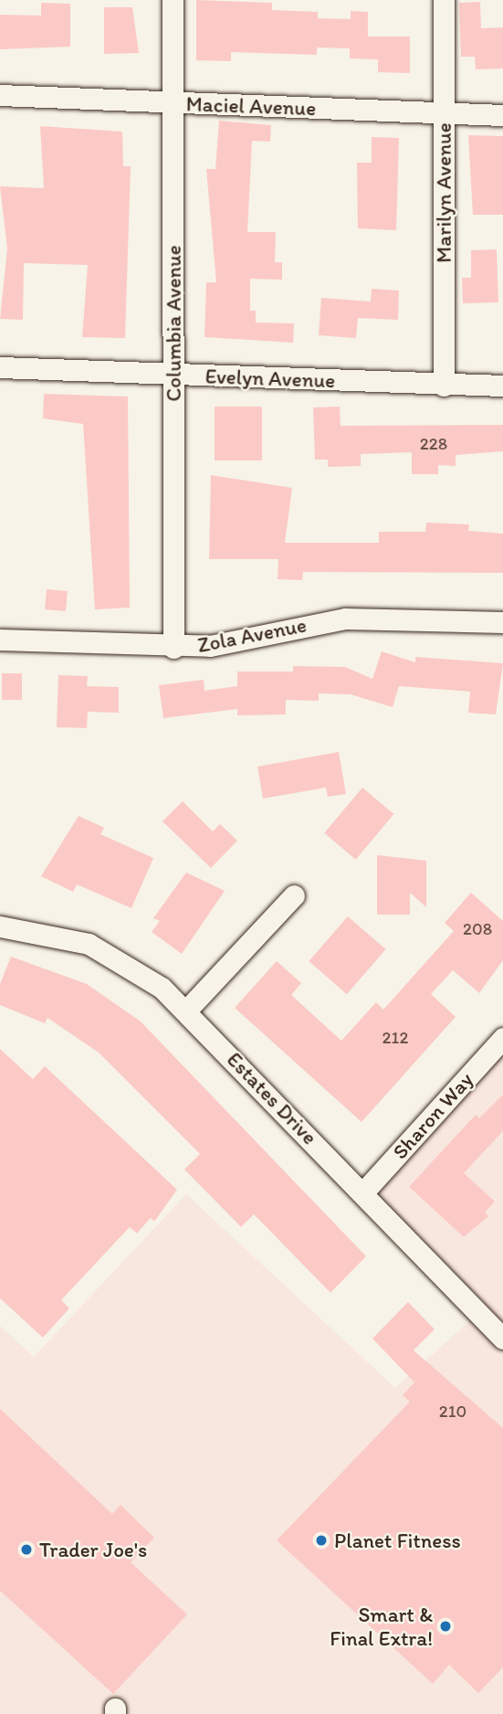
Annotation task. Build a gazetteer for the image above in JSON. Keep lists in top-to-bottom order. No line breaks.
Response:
{"streets":{"street":["Maciel Avenue","Marilyn Avenue","Columbia Avenue","Evelyn Avenue","Zola Avenue","Estates Drive","Sharon Way"]},"crossings":[["Maciel Avenue","Marilyn Avenue"],["Maciel Avenue","Columbia Avenue"],["Marilyn Avenue","Evelyn Avenue"],["Columbia Avenue","Evelyn Avenue"],["Columbia Avenue","Zola Avenue"],["Estates Drive","Sharon Way"]],"places":["Planet Fitness","Trader Joe's","Smart & Final Extra!"],"house_numbers":["228","208","212","210"]}
